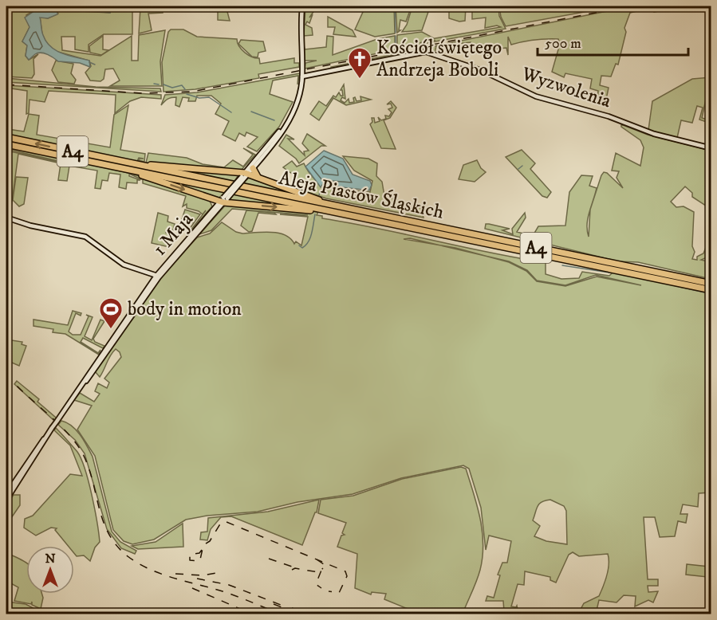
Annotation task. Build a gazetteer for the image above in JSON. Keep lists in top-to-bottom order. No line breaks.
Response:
{"streets":{"highway":["A4","Aleja Piastów Śląskich"],"main road":["Wyzwolenia","1 Maja"]},"crossings":[["Wyzwolenia","1 Maja"]],"places":{"church":["Kościół świętego Andrzeja Boboli"],"sports":["body in motion"]},"scale_bar":"500 m","north":"top"}
